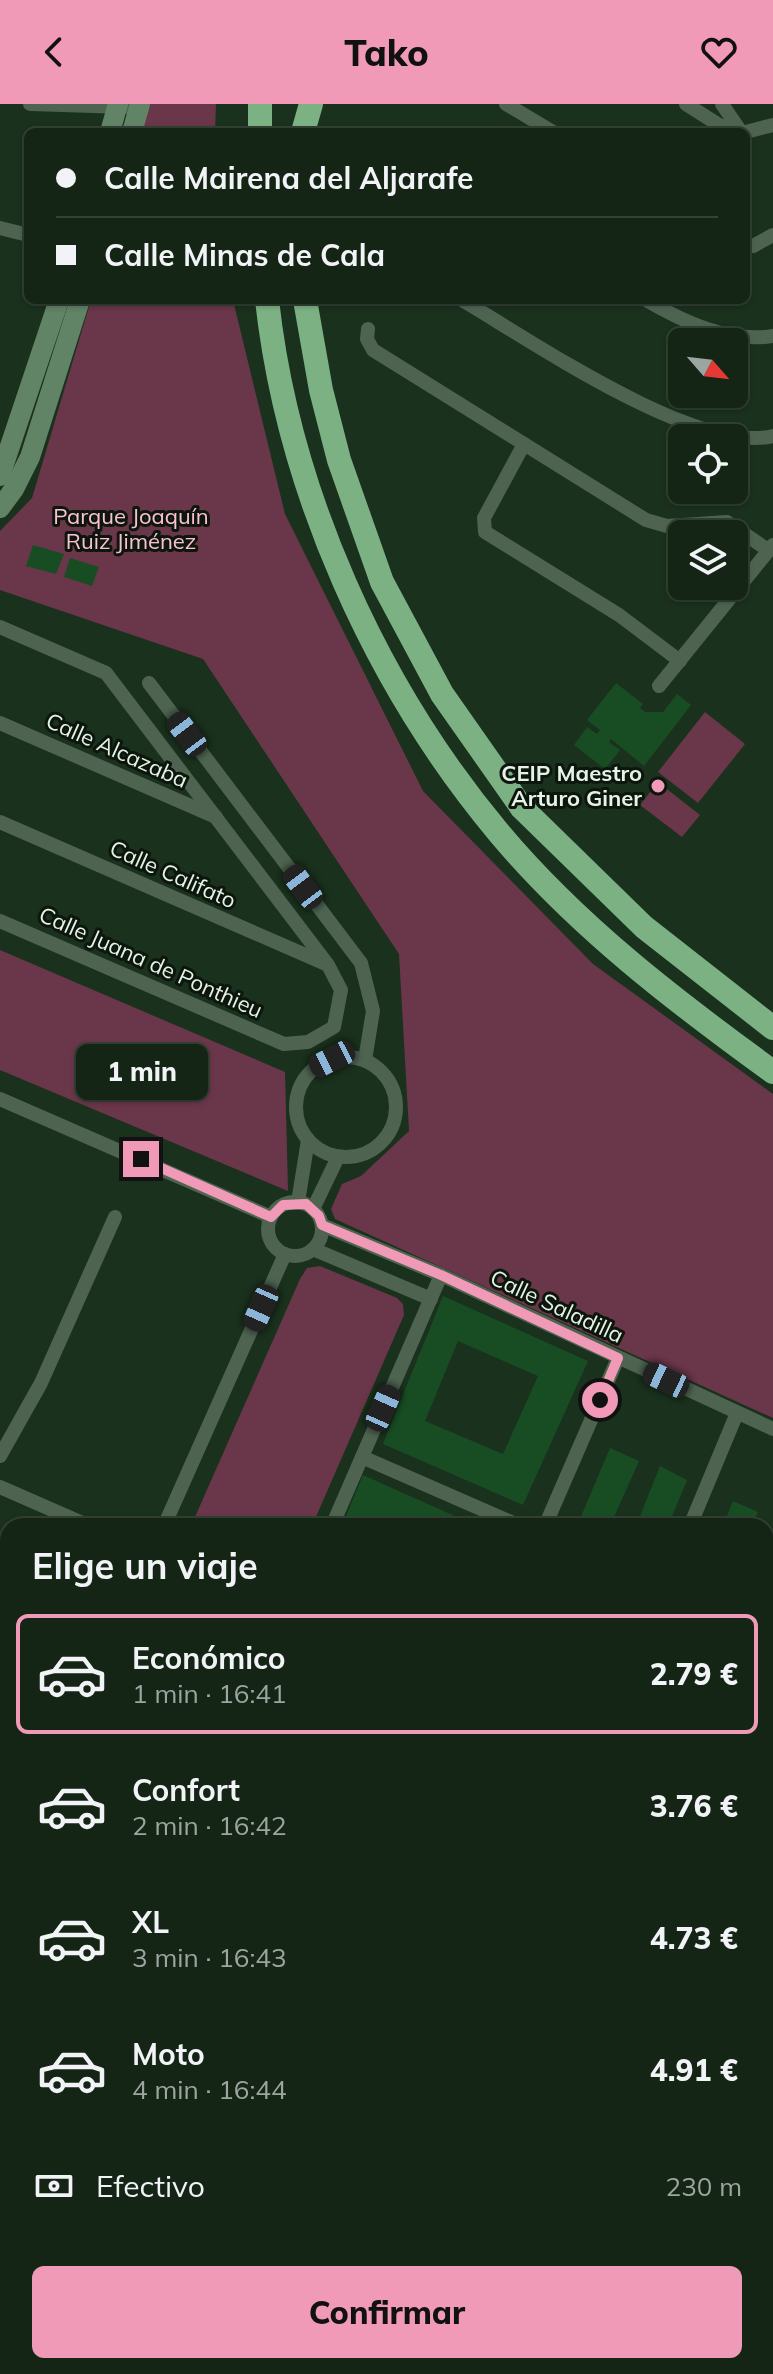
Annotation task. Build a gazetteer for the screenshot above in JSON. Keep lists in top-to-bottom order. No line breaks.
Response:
{"streets":{"street":["Calle Alcazaba","Calle Califato","Calle Juana de Ponthieu","Calle Saladilla"]},"crossings":[["Calle Califato","Calle Juana de Ponthieu"]],"parks":["Parque Joaquín Ruiz Jiménez"],"places":["CEIP Maestro Arturo Giner"],"north":"bottom right","page":{"header":"Tako","banner":["Calle Mairena del Aljarafe","Calle Minas de Cala"],"bubble":"1 min","heading":"Elige un viaje","list":[{"name":"Económico","note":"1 min · 16:41","value":"2.79 €"},{"name":"Confort","note":"2 min · 16:42","value":"3.76 €"},{"name":"XL","note":"3 min · 16:43","value":"4.73 €"},{"name":"Moto","note":"4 min · 16:44","value":"4.91 €"}],"pay":["Efectivo","230 m"],"buttons":"Confirmar"}}
